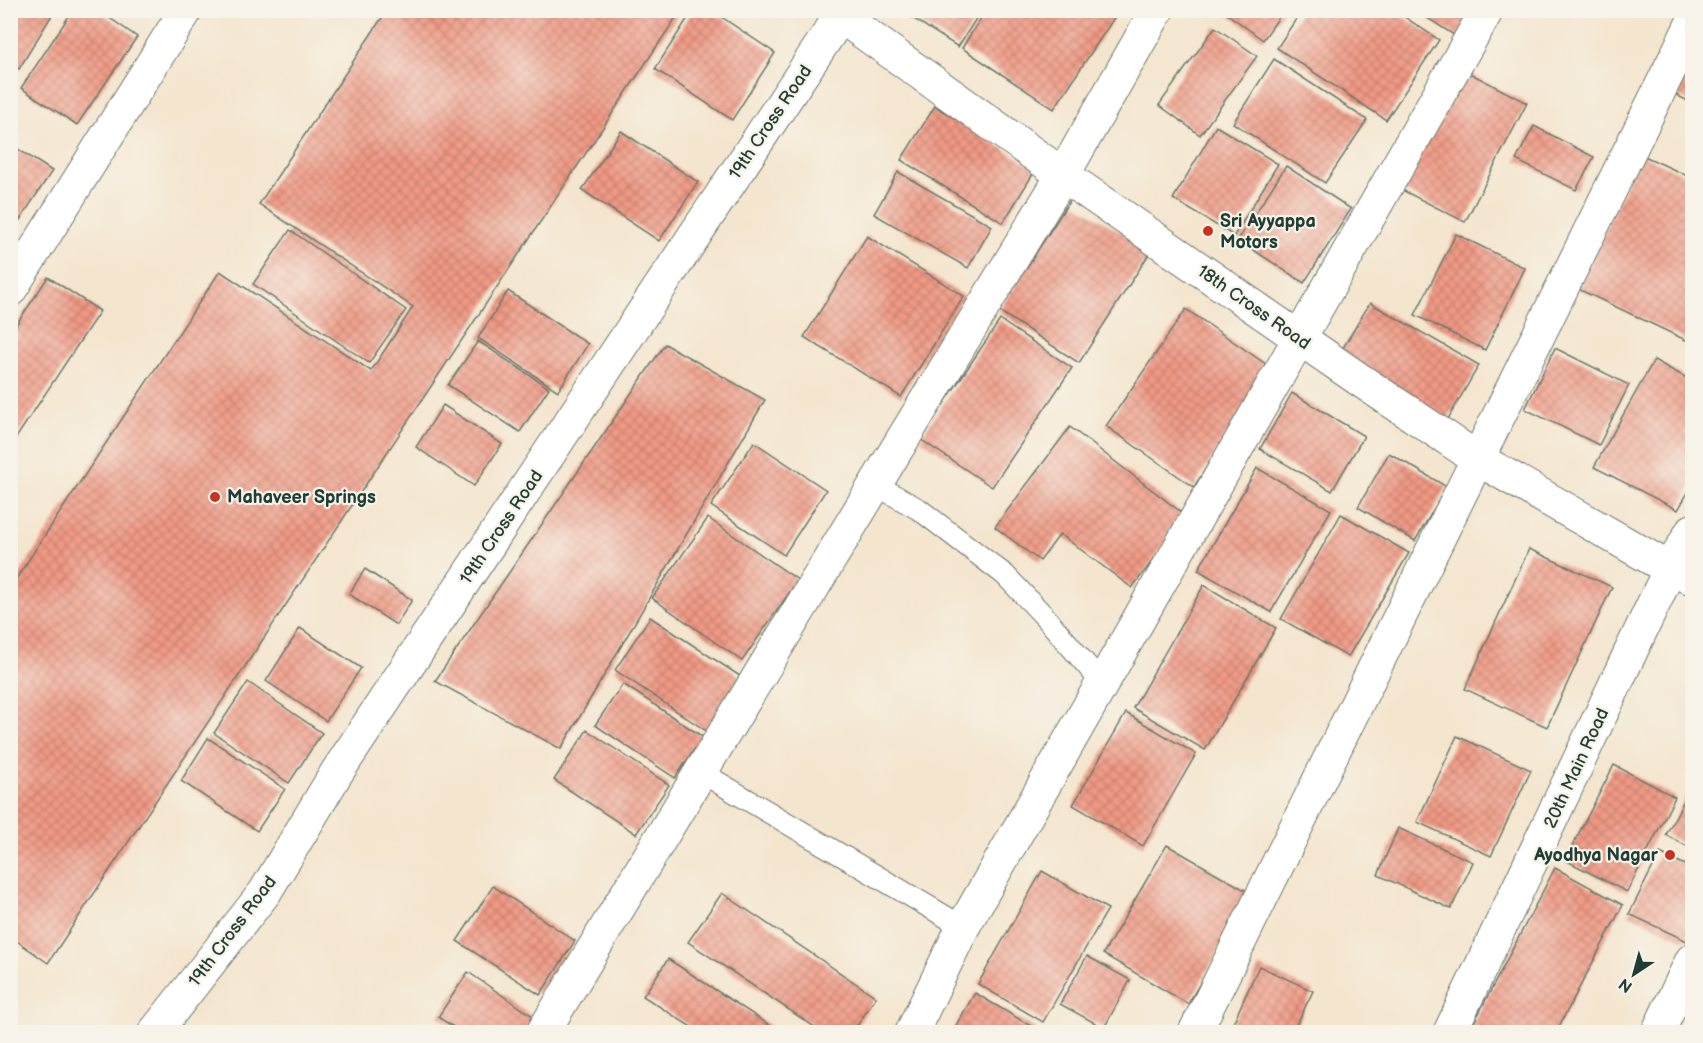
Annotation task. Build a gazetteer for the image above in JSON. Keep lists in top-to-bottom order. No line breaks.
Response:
{"streets":{"street":["19th Cross Road","18th Cross Road","20th Main Road"]},"crossings":[["19th Cross Road","18th Cross Road"],["18th Cross Road","20th Main Road"]],"places":["Sri Ayyappa Motors","Mahaveer Springs","Ayodhya Nagar"],"north":"bottom left"}
